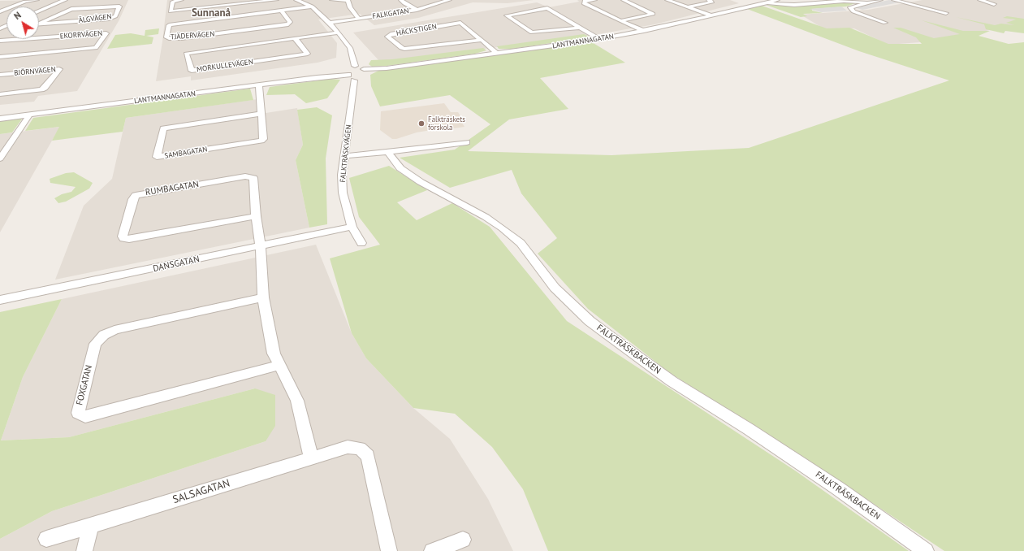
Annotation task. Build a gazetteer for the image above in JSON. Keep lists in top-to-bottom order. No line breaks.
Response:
{"streets":{"street":["FALKGATAN","ÄLGVÄGEN","HÄCKSTIGEN","EKORRVÄGEN","TJÄDERVÄGEN","LANTMANNAGATAN","MORKULLEVÄGEN","BJÖRNVÄGEN","SAMBAGATAN","FALKTRÄSKVÄGEN","RUMBAGATAN","DANSGATAN","FALKTRÄSKBACKEN","FOXGATAN","SALSAGATAN"]},"crossings":[["FALKGATAN","FALKTRÄSKVÄGEN"],["HÄCKSTIGEN","LANTMANNAGATAN"],["TJÄDERVÄGEN","FALKTRÄSKVÄGEN"],["LANTMANNAGATAN","FALKTRÄSKVÄGEN"],["MORKULLEVÄGEN","FALKTRÄSKVÄGEN"],["FALKTRÄSKVÄGEN","DANSGATAN"],["RUMBAGATAN","DANSGATAN"]],"districts":["Sunnanå"],"places":["Falkträskets förskola"],"north":"top left"}
